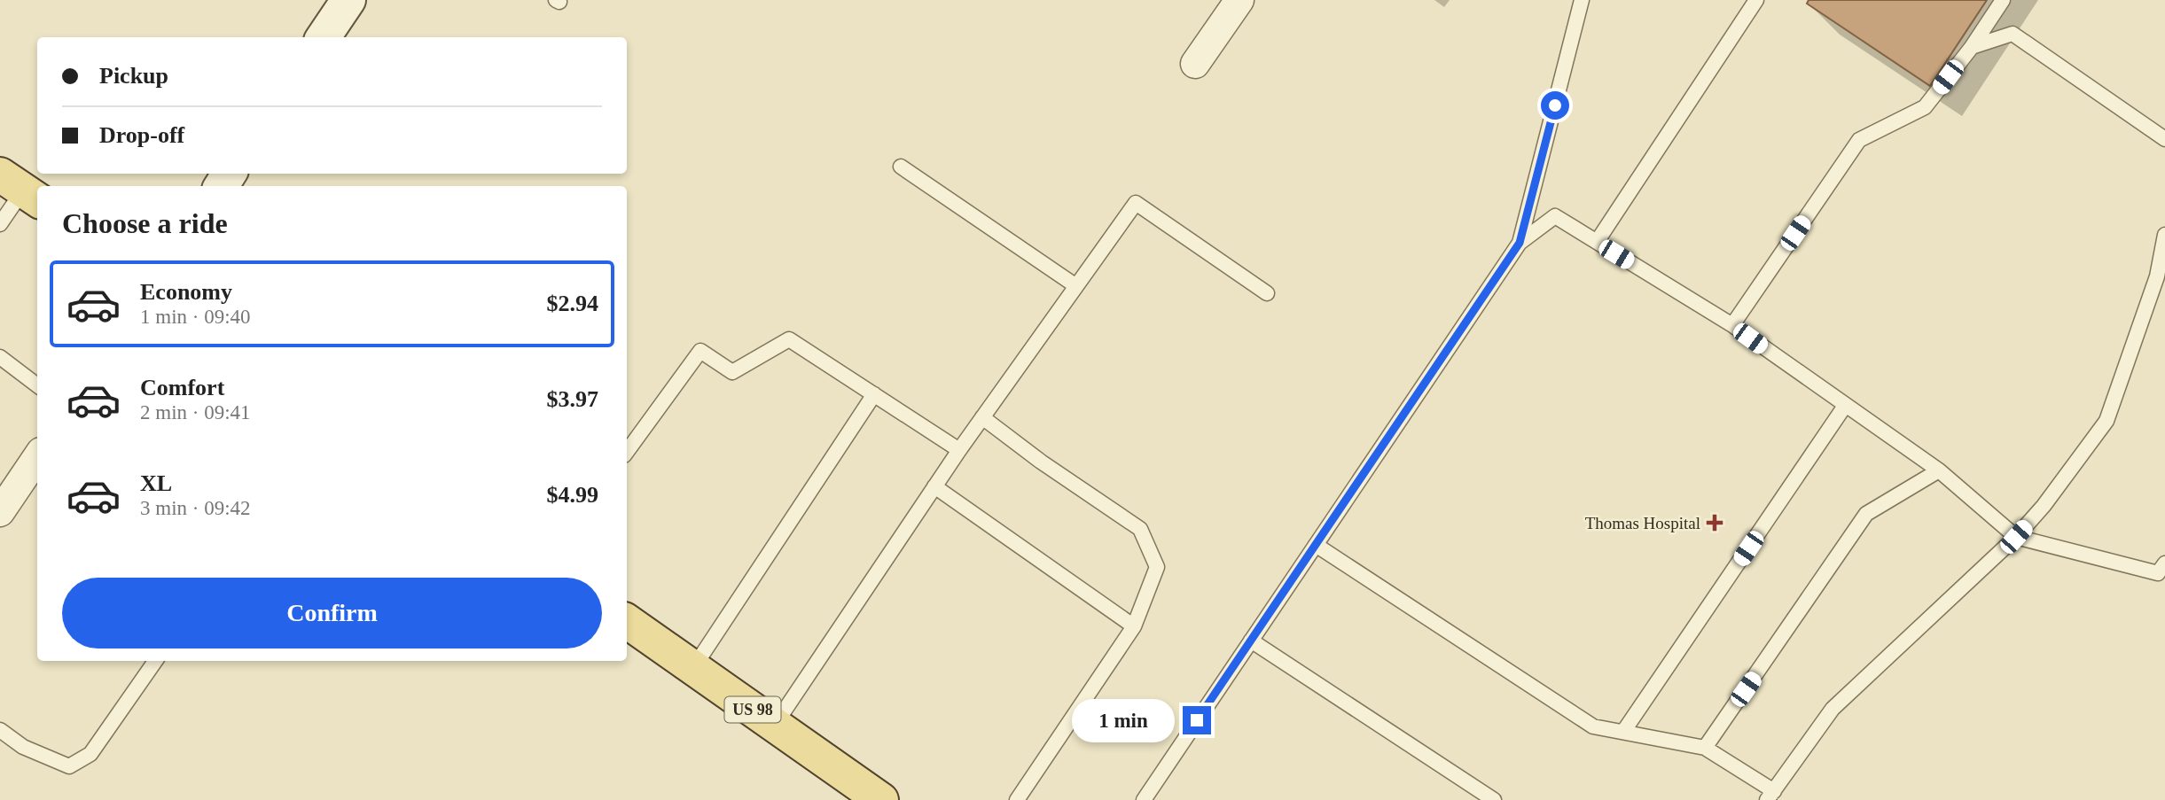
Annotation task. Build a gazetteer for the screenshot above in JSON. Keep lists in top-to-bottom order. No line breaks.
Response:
{"streets":{"main road":["US 98"]},"places":{"health":["Thomas Hospital"]},"page":{"banner":["Pickup","Drop-off"],"heading":"Choose a ride","list":[{"name":"Economy","note":"1 min · 09:40","value":"$2.94"},{"name":"Comfort","note":"2 min · 09:41","value":"$3.97"},{"name":"XL","note":"3 min · 09:42","value":"$4.99"}],"buttons":"Confirm","bubble":"1 min"}}
